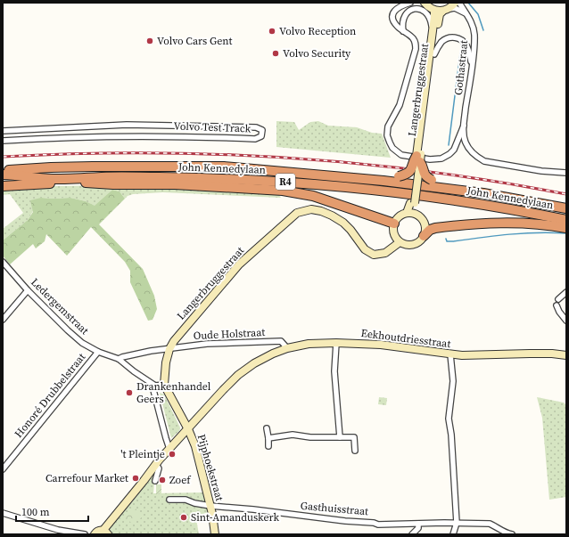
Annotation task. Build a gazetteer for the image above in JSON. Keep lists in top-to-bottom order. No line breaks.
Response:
{"streets":{"highway":["John Kennedylaan","R4"],"street":["Gothastraat","Langerbruggestraat","Volvo Test Track","Ledergemstraat","Oude Holstraat","Eekhoutdriesstraat","Honoré Drubbelstraat","Pijphoekstraat","Gasthuisstraat"]},"crossings":[["Langerbruggestraat","Oude Holstraat"],["Ledergemstraat","Honoré Drubbelstraat"],["Oude Holstraat","Eekhoutdriesstraat"],["Eekhoutdriesstraat","Pijphoekstraat"],["Pijphoekstraat","Gasthuisstraat"]],"places":["Volvo Reception","Volvo Cars Gent","Volvo Security","Drankenhandel Geers","'t Pleintje","Carrefour Market","Zoef","Sint-Amanduskerk"],"scale_bar":"100 m"}
